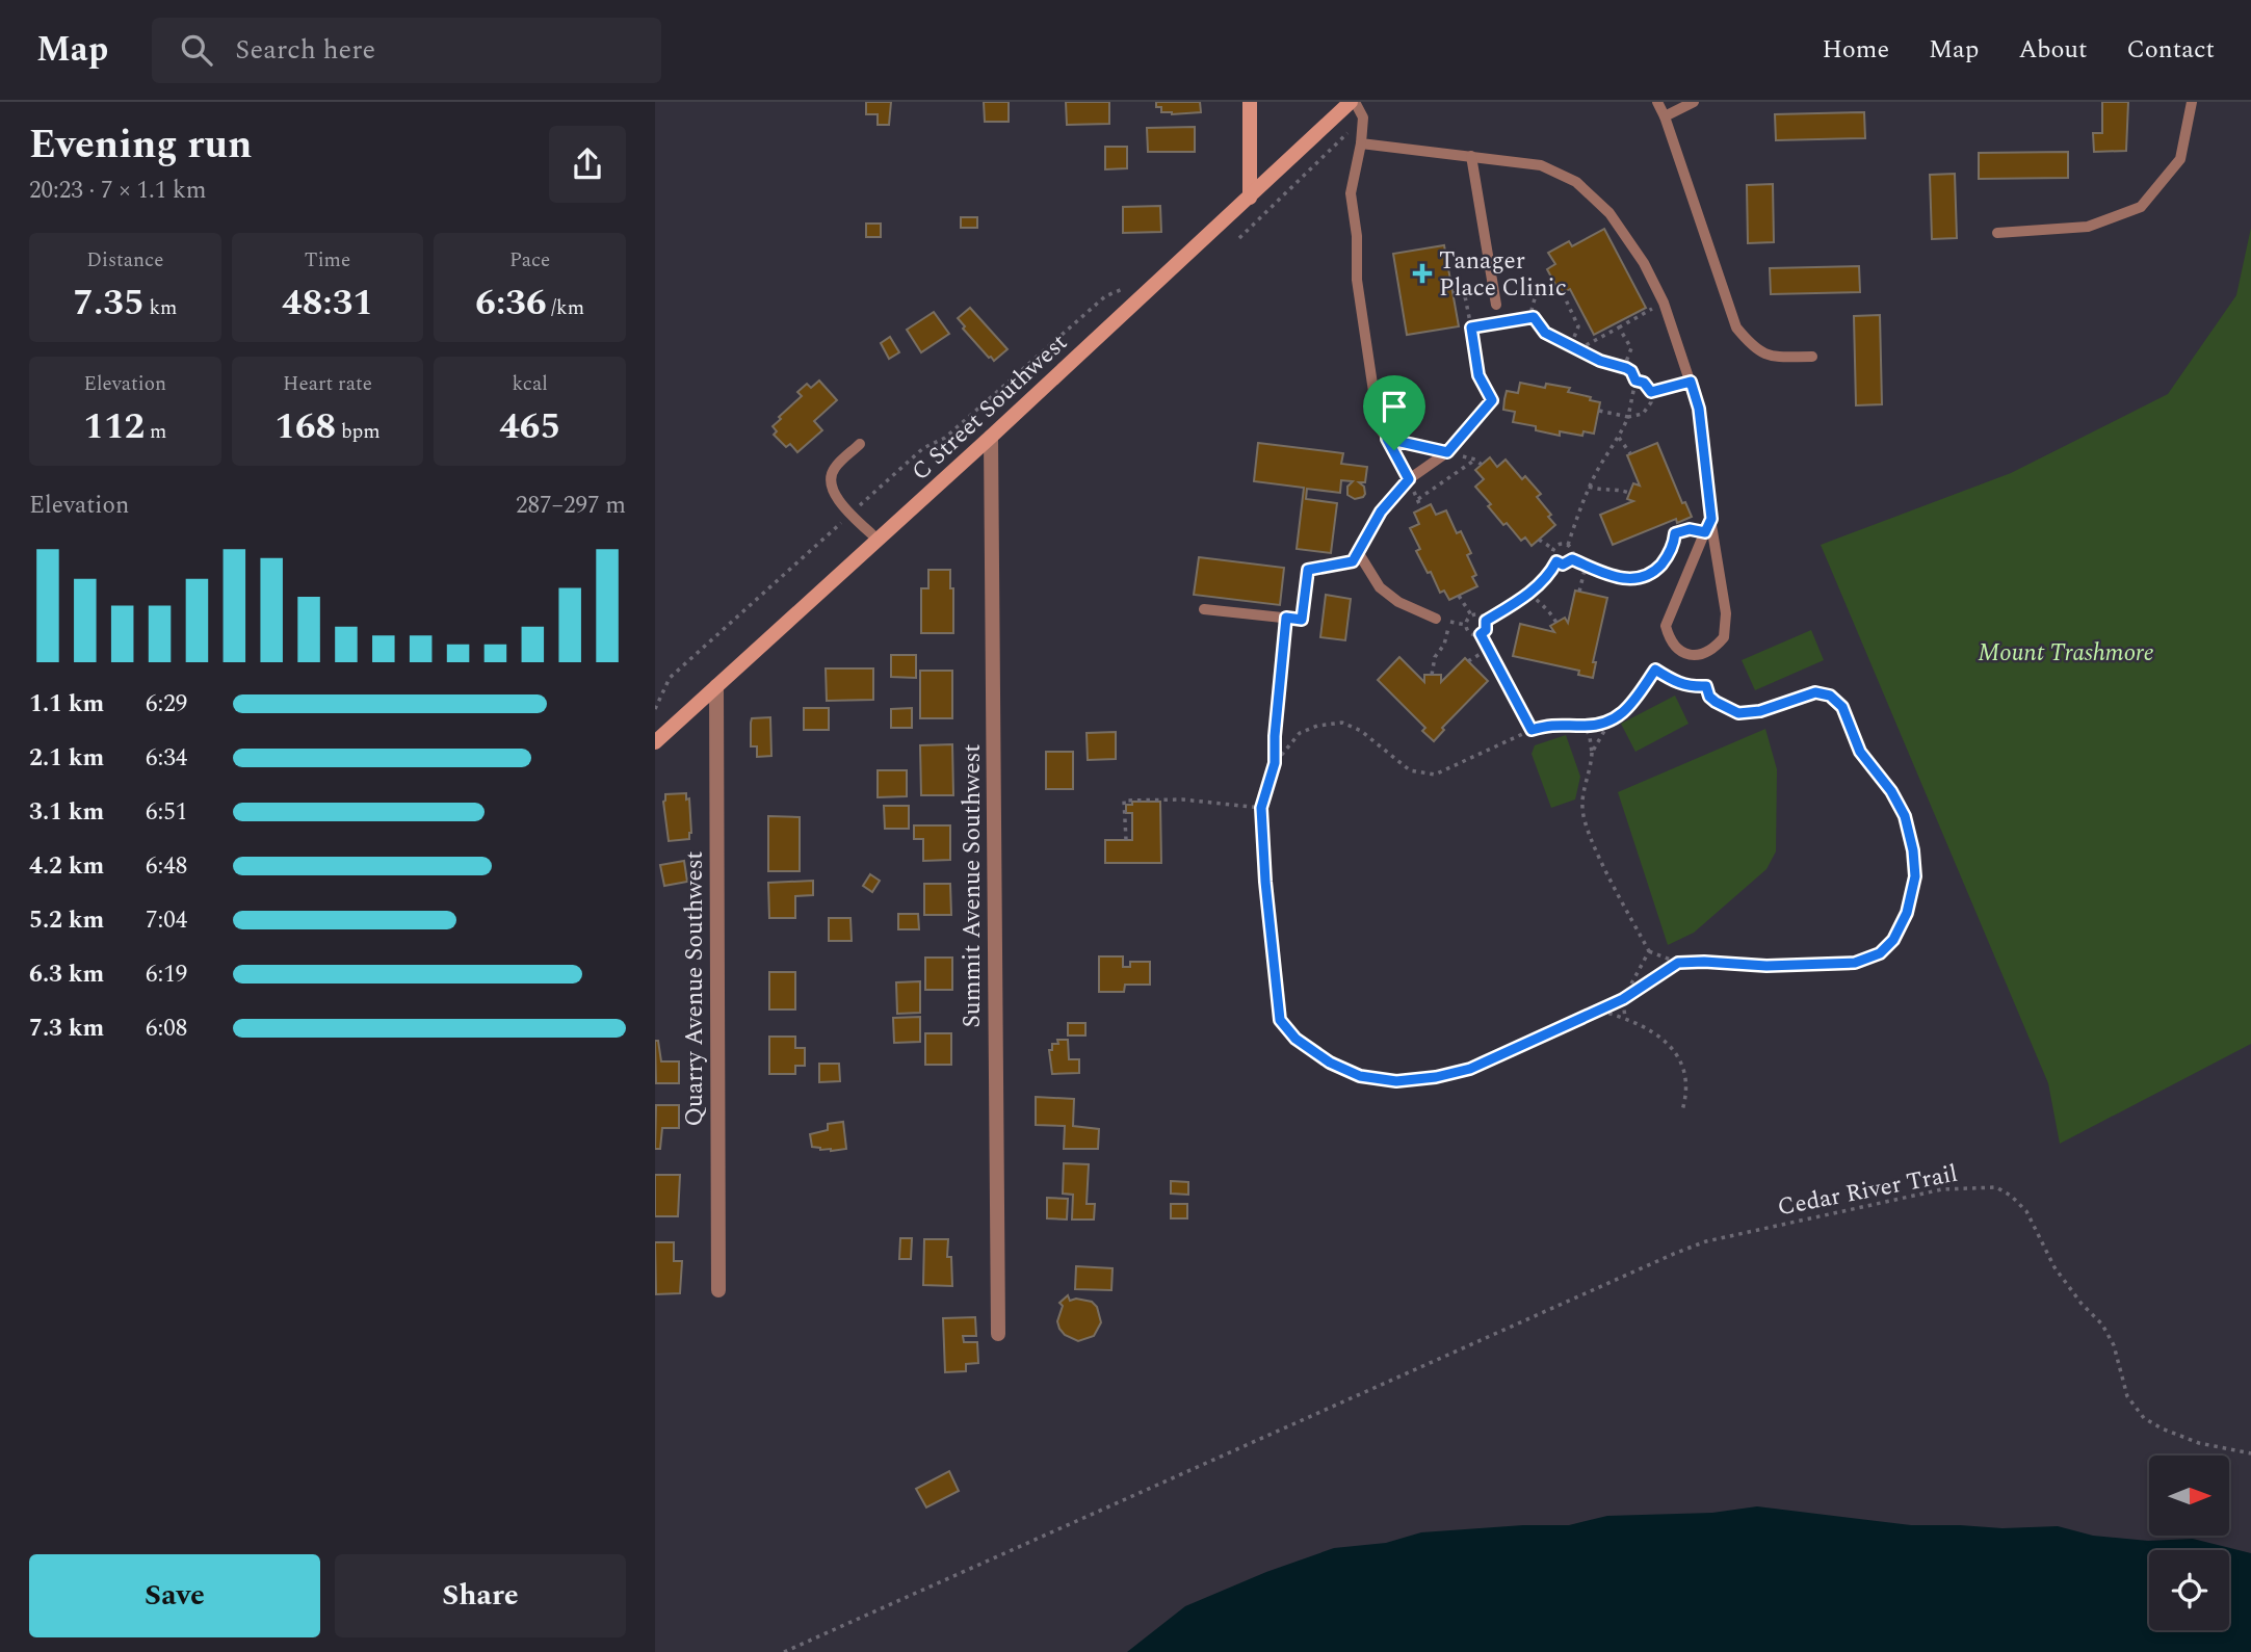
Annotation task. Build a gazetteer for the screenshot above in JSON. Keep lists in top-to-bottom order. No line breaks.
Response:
{"streets":{"main road":["C Street Southwest"],"street":["Summit Avenue Southwest","Quarry Avenue Southwest"],"path":["Cedar River Trail"]},"crossings":[["C Street Southwest","Summit Avenue Southwest"],["C Street Southwest","Quarry Avenue Southwest"]],"parks":["Mount Trashmore"],"places":{"health":["Tanager Place Clinic"]},"north":"right","page":{"header":"Map","search":"Search here","nav":["Home","Map","About","Contact"],"heading":["Evening run","20:23 · 7 × 1.1 km"],"stats":[["Distance","7.35 km"],["Time","48:31"],["Pace","6:36 /km"],["Elevation","112 m"],["Heart rate","168 bpm"],["kcal","465"]],"chart":["Elevation","287–297 m"],"list":[{"name":"1.1 km","note":"6:29"},{"name":"2.1 km","note":"6:34"},{"name":"3.1 km","note":"6:51"},{"name":"4.2 km","note":"6:48"},{"name":"5.2 km","note":"7:04"},{"name":"6.3 km","note":"6:19"},{"name":"7.3 km","note":"6:08"}],"buttons":["Save","Share"]}}
